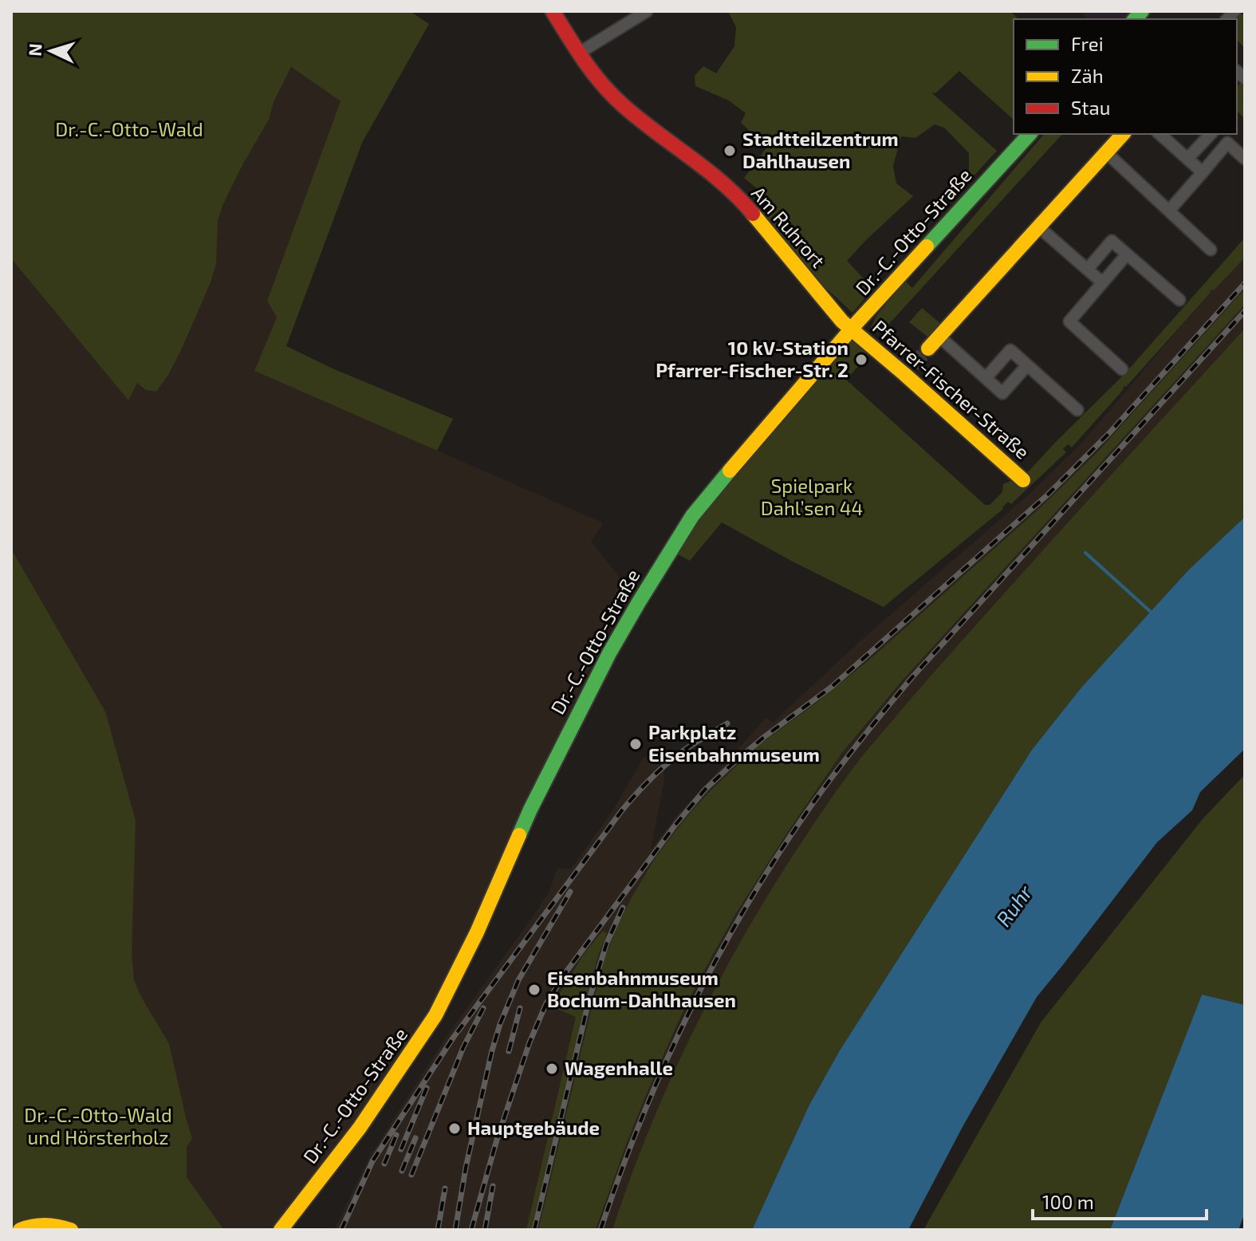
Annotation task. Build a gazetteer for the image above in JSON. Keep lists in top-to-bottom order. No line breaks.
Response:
{"streets":{"street":["Am Ruhrort","Dr.-C.-Otto-Straße","Pfarrer-Fischer-Straße"]},"crossings":[["Am Ruhrort","Dr.-C.-Otto-Straße"],["Am Ruhrort","Pfarrer-Fischer-Straße"],["Dr.-C.-Otto-Straße","Pfarrer-Fischer-Straße"]],"water":["Ruhr"],"parks":["Dr.-C.-Otto-Wald","Spielpark Dahl’sen 44","Dr.-C.-Otto-Wald und Hörsterholz"],"places":["Stadtteilzentrum Dahlhausen","10 kV-Station Pfarrer-Fischer-Str. 2","Parkplatz Eisenbahnmuseum","Eisenbahnmuseum Bochum-Dahlhausen","Wagenhalle","Hauptgebäude"],"legend":["Frei","Zäh","Stau"],"scale_bar":"100 m","north":"left"}
